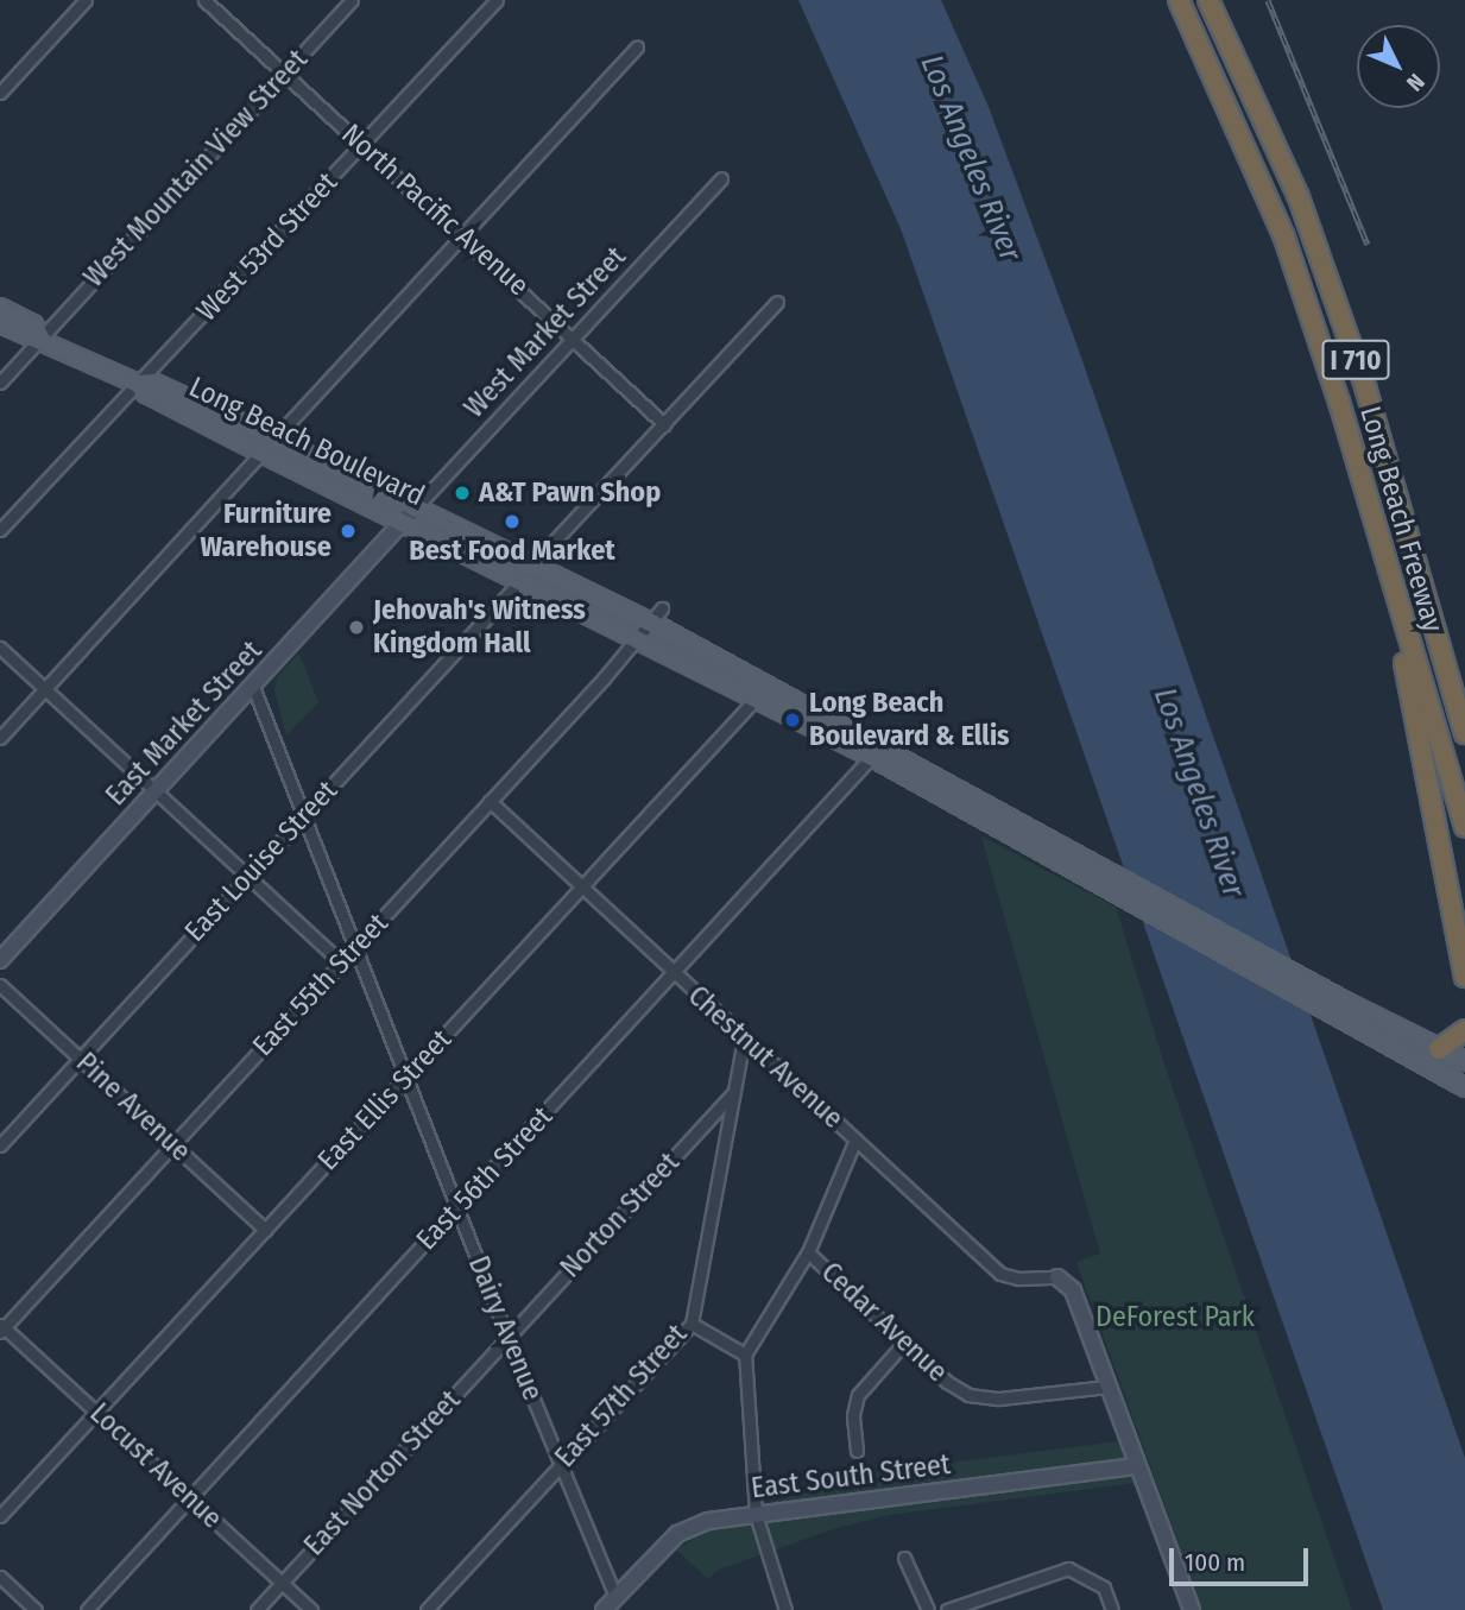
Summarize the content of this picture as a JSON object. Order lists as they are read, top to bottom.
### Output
{
  "streets": {
    "highway": ["I 710", "Long Beach Freeway"],
    "main road": ["Long Beach Boulevard"],
    "street": [
      "West Mountain View Street",
      "North Pacific Avenue",
      "West 53rd Street",
      "West Market Street",
      "East Market Street",
      "East Louise Street",
      "East 55th Street",
      "Chestnut Avenue",
      "East Ellis Street",
      "Pine Avenue",
      "East 56th Street",
      "Norton Street",
      "Cedar Avenue",
      "Dairy Avenue",
      "East 57th Street",
      "Locust Avenue",
      "East Norton Street",
      "East South Street"
    ]
  },
  "crossings": [
    ["West Mountain View Street", "North Pacific Avenue"],
    ["West Mountain View Street", "Long Beach Boulevard"],
    ["North Pacific Avenue", "West 53rd Street"],
    ["North Pacific Avenue", "West Market Street"],
    ["North Pacific Avenue", "East Louise Street"],
    ["West 53rd Street", "Long Beach Boulevard"],
    ["West Market Street", "Long Beach Boulevard"],
    ["West Market Street", "East Market Street"],
    ["Long Beach Boulevard", "East Market Street"],
    ["Long Beach Boulevard", "East Louise Street"],
    ["Long Beach Boulevard", "East 55th Street"],
    ["Long Beach Boulevard", "East Ellis Street"],
    ["Long Beach Boulevard", "East 56th Street"],
    ["East Market Street", "Dairy Avenue"],
    ["East Louise Street", "Pine Avenue"],
    ["East Louise Street", "Dairy Avenue"],
    ["East 55th Street", "Chestnut Avenue"],
    ["East 55th Street", "Pine Avenue"],
    ["East 55th Street", "Dairy Avenue"],
    ["East 55th Street", "Locust Avenue"],
    ["Chestnut Avenue", "East Ellis Street"],
    ["Chestnut Avenue", "East 56th Street"],
    ["Chestnut Avenue", "East 57th Street"],
    ["East Ellis Street", "Pine Avenue"],
    ["East Ellis Street", "Dairy Avenue"],
    ["East Ellis Street", "Locust Avenue"],
    ["East 56th Street", "Dairy Avenue"],
    ["East 56th Street", "Locust Avenue"],
    ["Norton Street", "Dairy Avenue"],
    ["Norton Street", "East 57th Street"],
    ["Norton Street", "East Norton Street"],
    ["Dairy Avenue", "East 57th Street"],
    ["Dairy Avenue", "East Norton Street"],
    ["Dairy Avenue", "East South Street"],
    ["Locust Avenue", "East Norton Street"]
  ],
  "water": ["Los Angeles River"],
  "parks": ["DeForest Park"],
  "places": [
    "A&T Pawn Shop",
    "Best Food Market",
    "Furniture Warehouse",
    "Jehovah's Witness Kingdom Hall",
    "Long Beach Boulevard & Ellis"
  ],
  "scale_bar": "100 m",
  "north": "bottom right"
}
